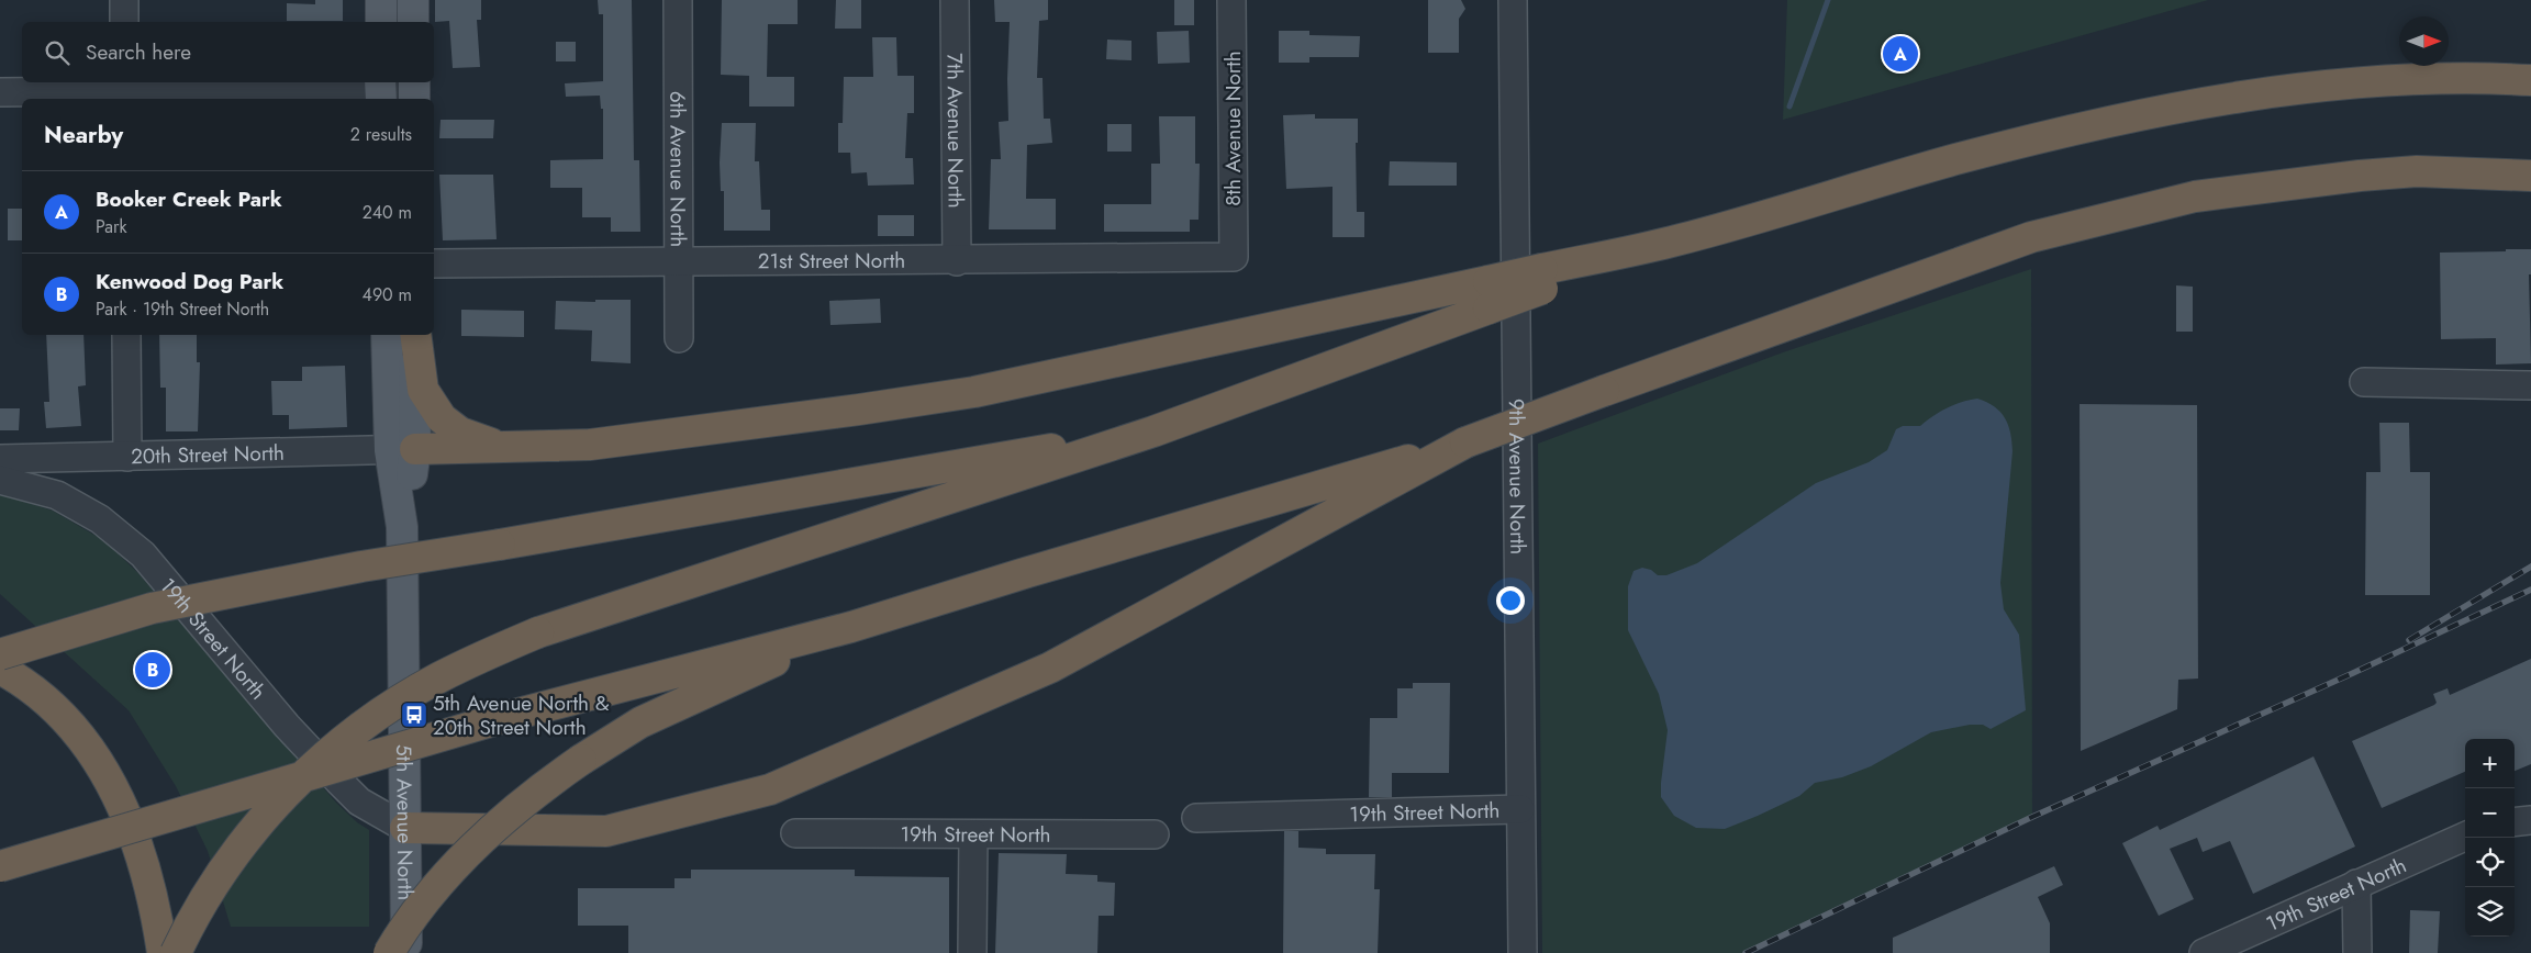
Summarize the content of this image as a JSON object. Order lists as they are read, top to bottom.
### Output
{
  "streets": {
    "main road": ["5th Avenue North"],
    "street": [
      "8th Avenue North",
      "7th Avenue North",
      "6th Avenue North",
      "21st Street North",
      "20th Street North",
      "9th Avenue North",
      "19th Street North"
    ]
  },
  "crossings": [
    ["8th Avenue North", "21st Street North"],
    ["7th Avenue North", "21st Street North"],
    ["6th Avenue North", "21st Street North"],
    ["20th Street North", "5th Avenue North"],
    ["9th Avenue North", "19th Street North"],
    ["19th Street North", "5th Avenue North"]
  ],
  "places": {
    "bus stop": ["5th Avenue North & 20th Street North"]
  },
  "north": "right",
  "page": {
    "search": "Search here",
    "pins": ["A", "B"],
    "heading": ["Nearby", "2 results"],
    "list": [
      {
        "mark": "A",
        "name": "Booker Creek Park",
        "note": "Park",
        "value": "240 m"
      },
      {
        "mark": "B",
        "name": "Kenwood Dog Park",
        "note": "Park · 19th Street North",
        "value": "490 m"
      }
    ],
    "map_buttons": ["+", "−"]
  }
}
